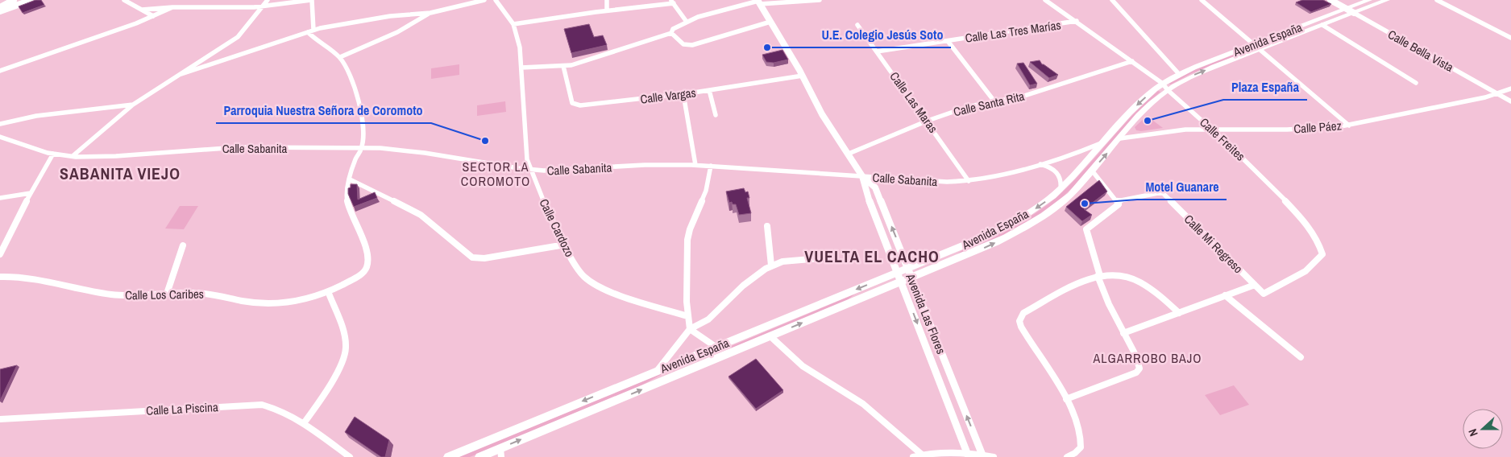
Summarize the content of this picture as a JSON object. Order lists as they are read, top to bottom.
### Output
{
  "streets": {
    "main road": ["Avenida España"],
    "street": [
      "Calle Las Tres Marías",
      "Calle Bella Vista",
      "Calle Vargas",
      "Calle Las Maras",
      "Calle Santa Rita",
      "Calle Páez",
      "Calle Freites",
      "Calle Sabanita",
      "Calle Cardozo",
      "Calle Mi Regreso",
      "Calle Los Caribes",
      "Avenida Las Flores",
      "Calle La Piscina"
    ]
  },
  "crossings": [
    ["Calle Las Tres Marías", "Calle Las Maras"],
    ["Calle Las Tres Marías", "Calle Freites"],
    ["Avenida España", "Calle Bella Vista"],
    ["Avenida España", "Calle Páez"],
    ["Avenida España", "Calle Freites"],
    ["Avenida España", "Calle Sabanita"],
    ["Avenida España", "Avenida Las Flores"],
    ["Calle Bella Vista", "Calle Páez"],
    ["Calle Vargas", "Avenida Las Flores"],
    ["Calle Las Maras", "Calle Santa Rita"],
    ["Calle Las Maras", "Calle Sabanita"],
    ["Calle Santa Rita", "Calle Freites"],
    ["Calle Santa Rita", "Avenida Las Flores"],
    ["Calle Páez", "Calle Freites"],
    ["Calle Freites", "Calle Mi Regreso"],
    ["Calle Sabanita", "Calle Cardozo"],
    ["Calle Sabanita", "Calle Los Caribes"],
    ["Calle Sabanita", "Avenida Las Flores"]
  ],
  "districts": [
    "SECTOR LA COROMOTO",
    "SABANITA VIEJO",
    "VUELTA EL CACHO",
    "ALGARROBO BAJO"
  ],
  "places": [
    "U.E. Colegio Jesús Soto",
    "Plaza España",
    "Parroquia Nuestra Señora de Coromoto",
    "Motel Guanare"
  ],
  "north": "left"
}
